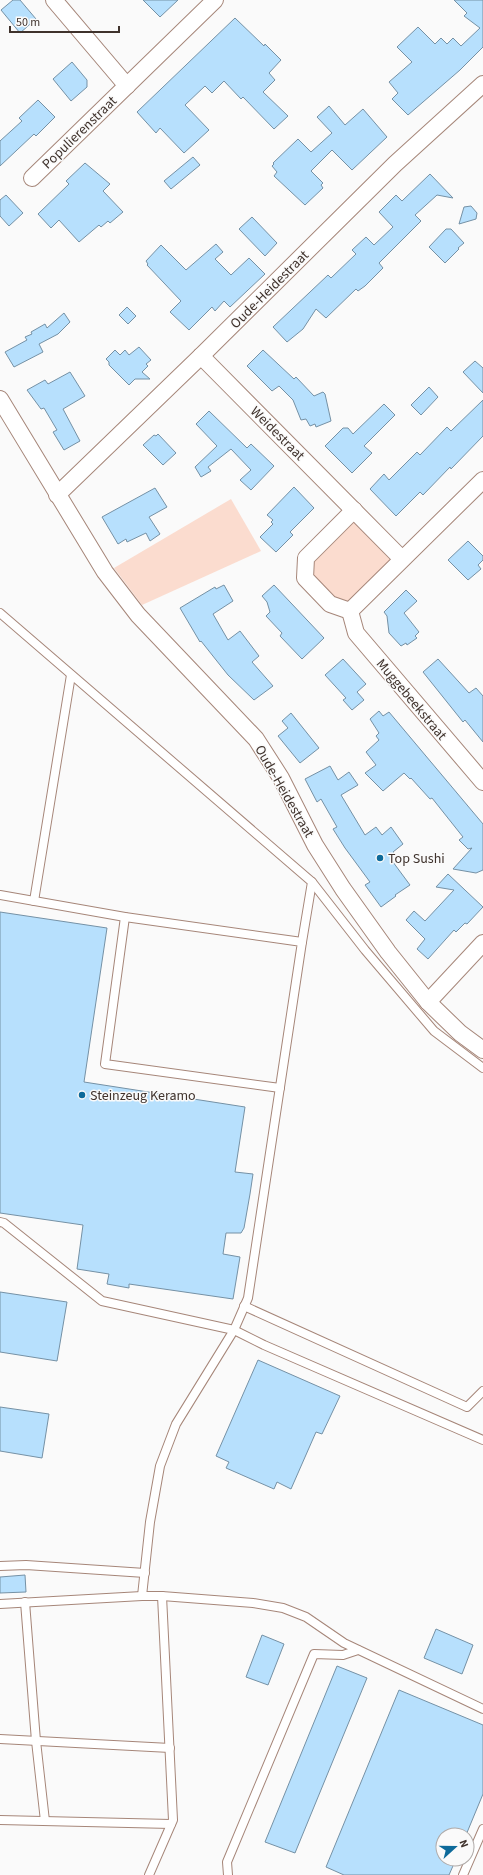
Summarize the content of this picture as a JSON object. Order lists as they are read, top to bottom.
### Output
{
  "streets": {
    "street": [
      "Populierenstraat",
      "Oude-Heidestraat",
      "Weidestraat",
      "Muggebeekstraat"
    ]
  },
  "crossings": [
    ["Oude-Heidestraat", "Weidestraat"]
  ],
  "places": ["Top Sushi", "Steinzeug Keramo"],
  "scale_bar": "50 m",
  "north": "right"
}
